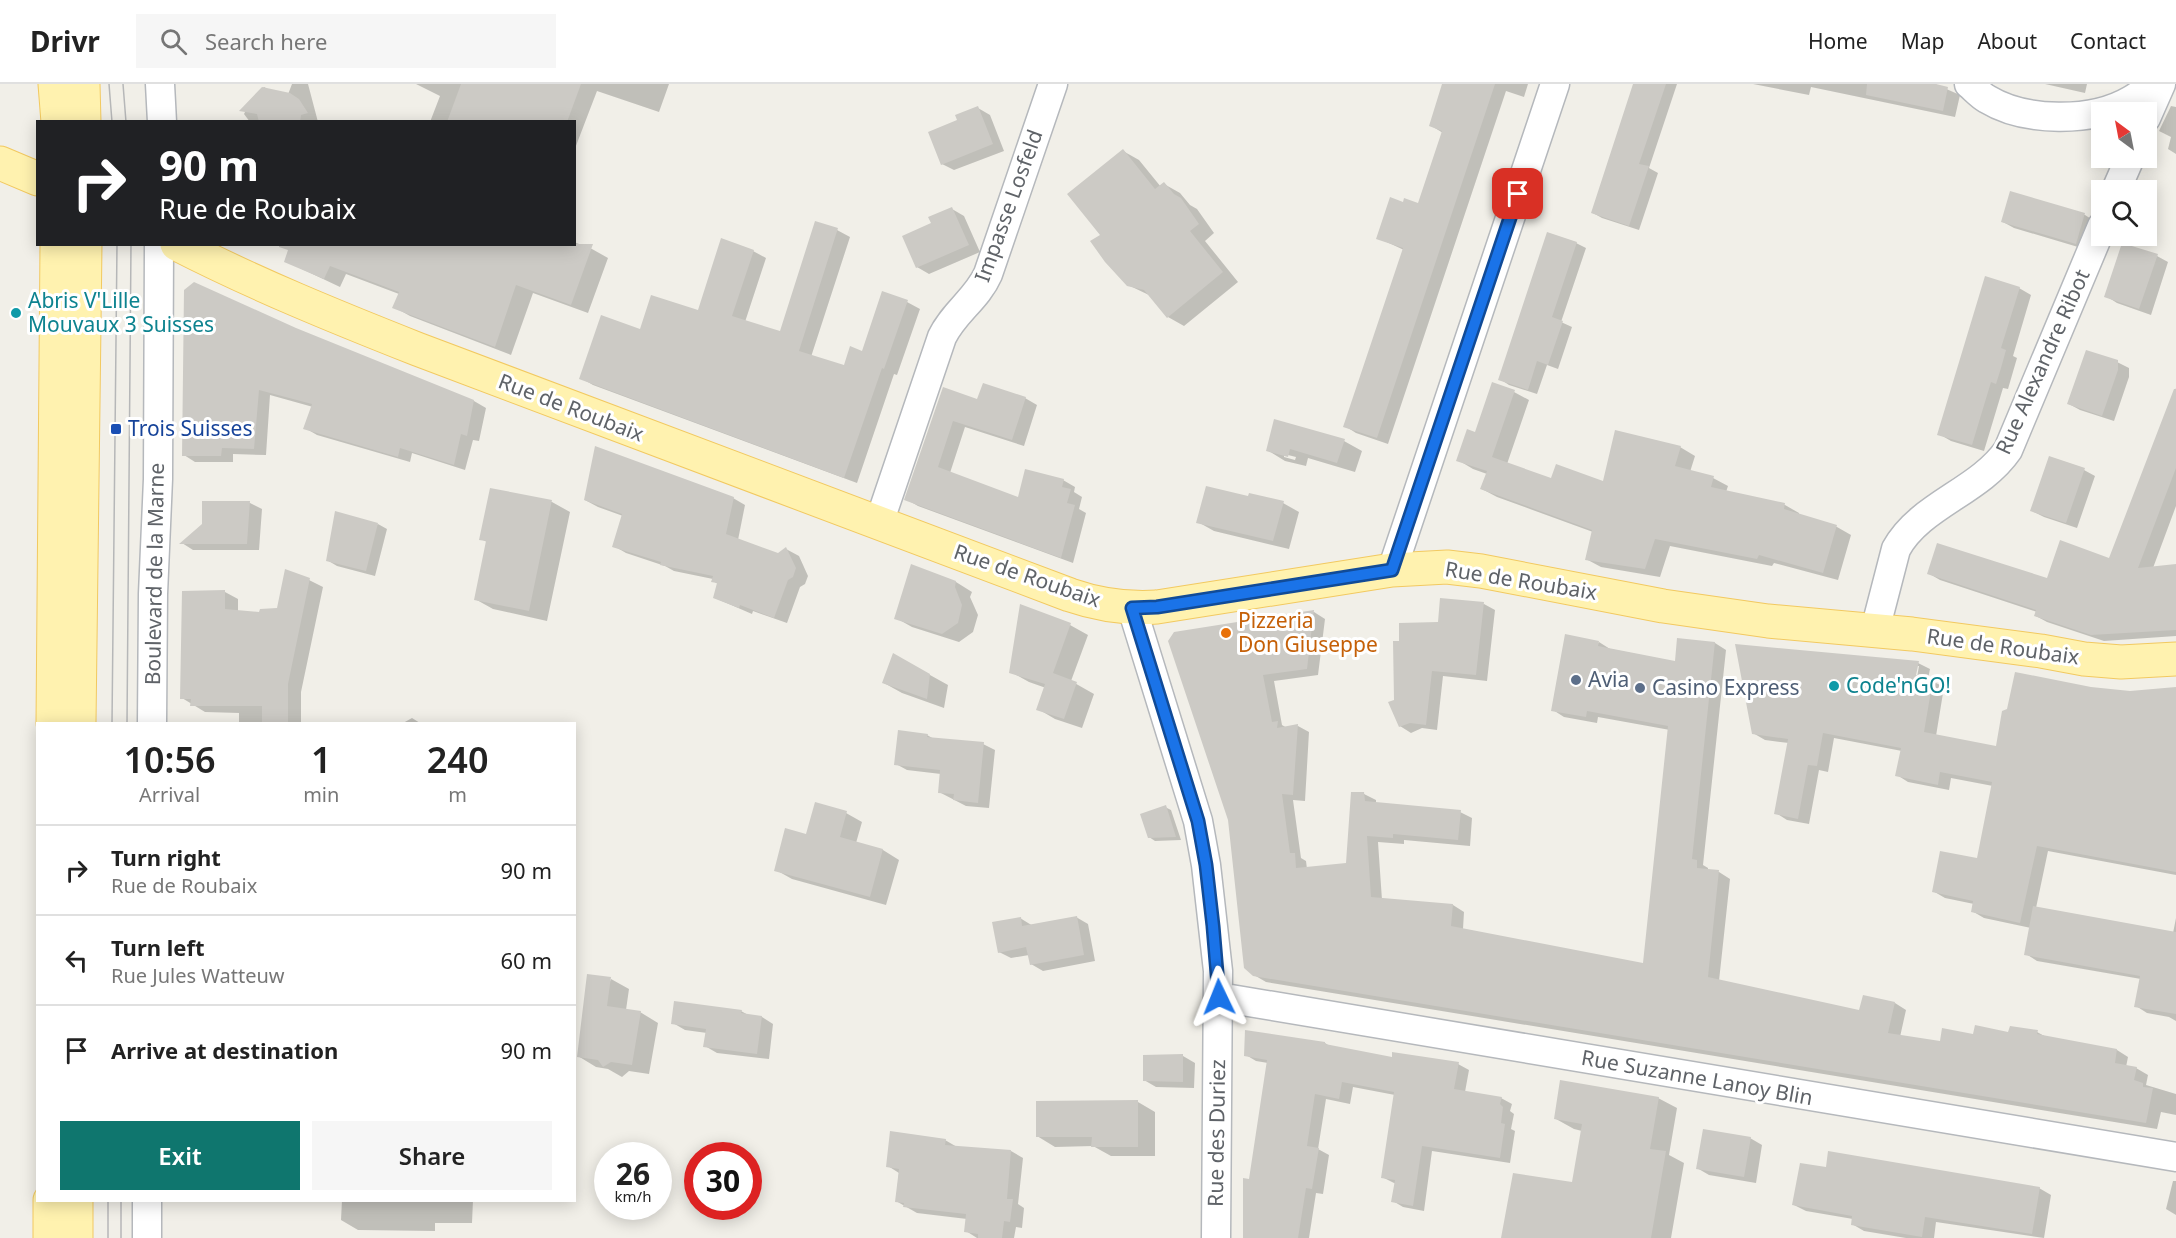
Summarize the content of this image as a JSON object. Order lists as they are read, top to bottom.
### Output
{
  "streets": {
    "main road": ["Rue de Roubaix"],
    "street": [
      "Impasse Losfeld",
      "Rue Alexandre Ribot",
      "Boulevard de la Marne",
      "Rue Suzanne Lanoy Blin",
      "Rue des Duriez"
    ]
  },
  "crossings": [
    ["Impasse Losfeld", "Rue de Roubaix"],
    ["Rue Alexandre Ribot", "Rue de Roubaix"],
    ["Rue de Roubaix", "Rue des Duriez"],
    ["Rue Suzanne Lanoy Blin", "Rue des Duriez"]
  ],
  "places": {
    "other": [
      "Abris V'Lille Mouvaux 3 Suisses",
      "Pizzeria Don Giuseppe",
      "Avia",
      "Code'nGO!",
      "Casino Express"
    ],
    "transit": ["Trois Suisses"]
  },
  "north": "top left",
  "page": {
    "header": "Drivr",
    "search": "Search here",
    "nav": [
      "Home",
      "Map",
      "About",
      "Contact"
    ],
    "turn": ["90 m", "Rue de Roubaix"],
    "eta": [
      "10:56",
      "Arrival",
      "1",
      "min",
      "240",
      "m"
    ],
    "list": [
      {
        "name": "Turn right",
        "note": "Rue de Roubaix",
        "value": "90 m"
      },
      {
        "name": "Turn left",
        "note": "Rue Jules Watteuw",
        "value": "60 m"
      },
      {
        "name": "Arrive at destination",
        "value": "90 m"
      }
    ],
    "buttons": ["Exit", "Share"],
    "speed": "26 km/h",
    "limit": "30"
  }
}
